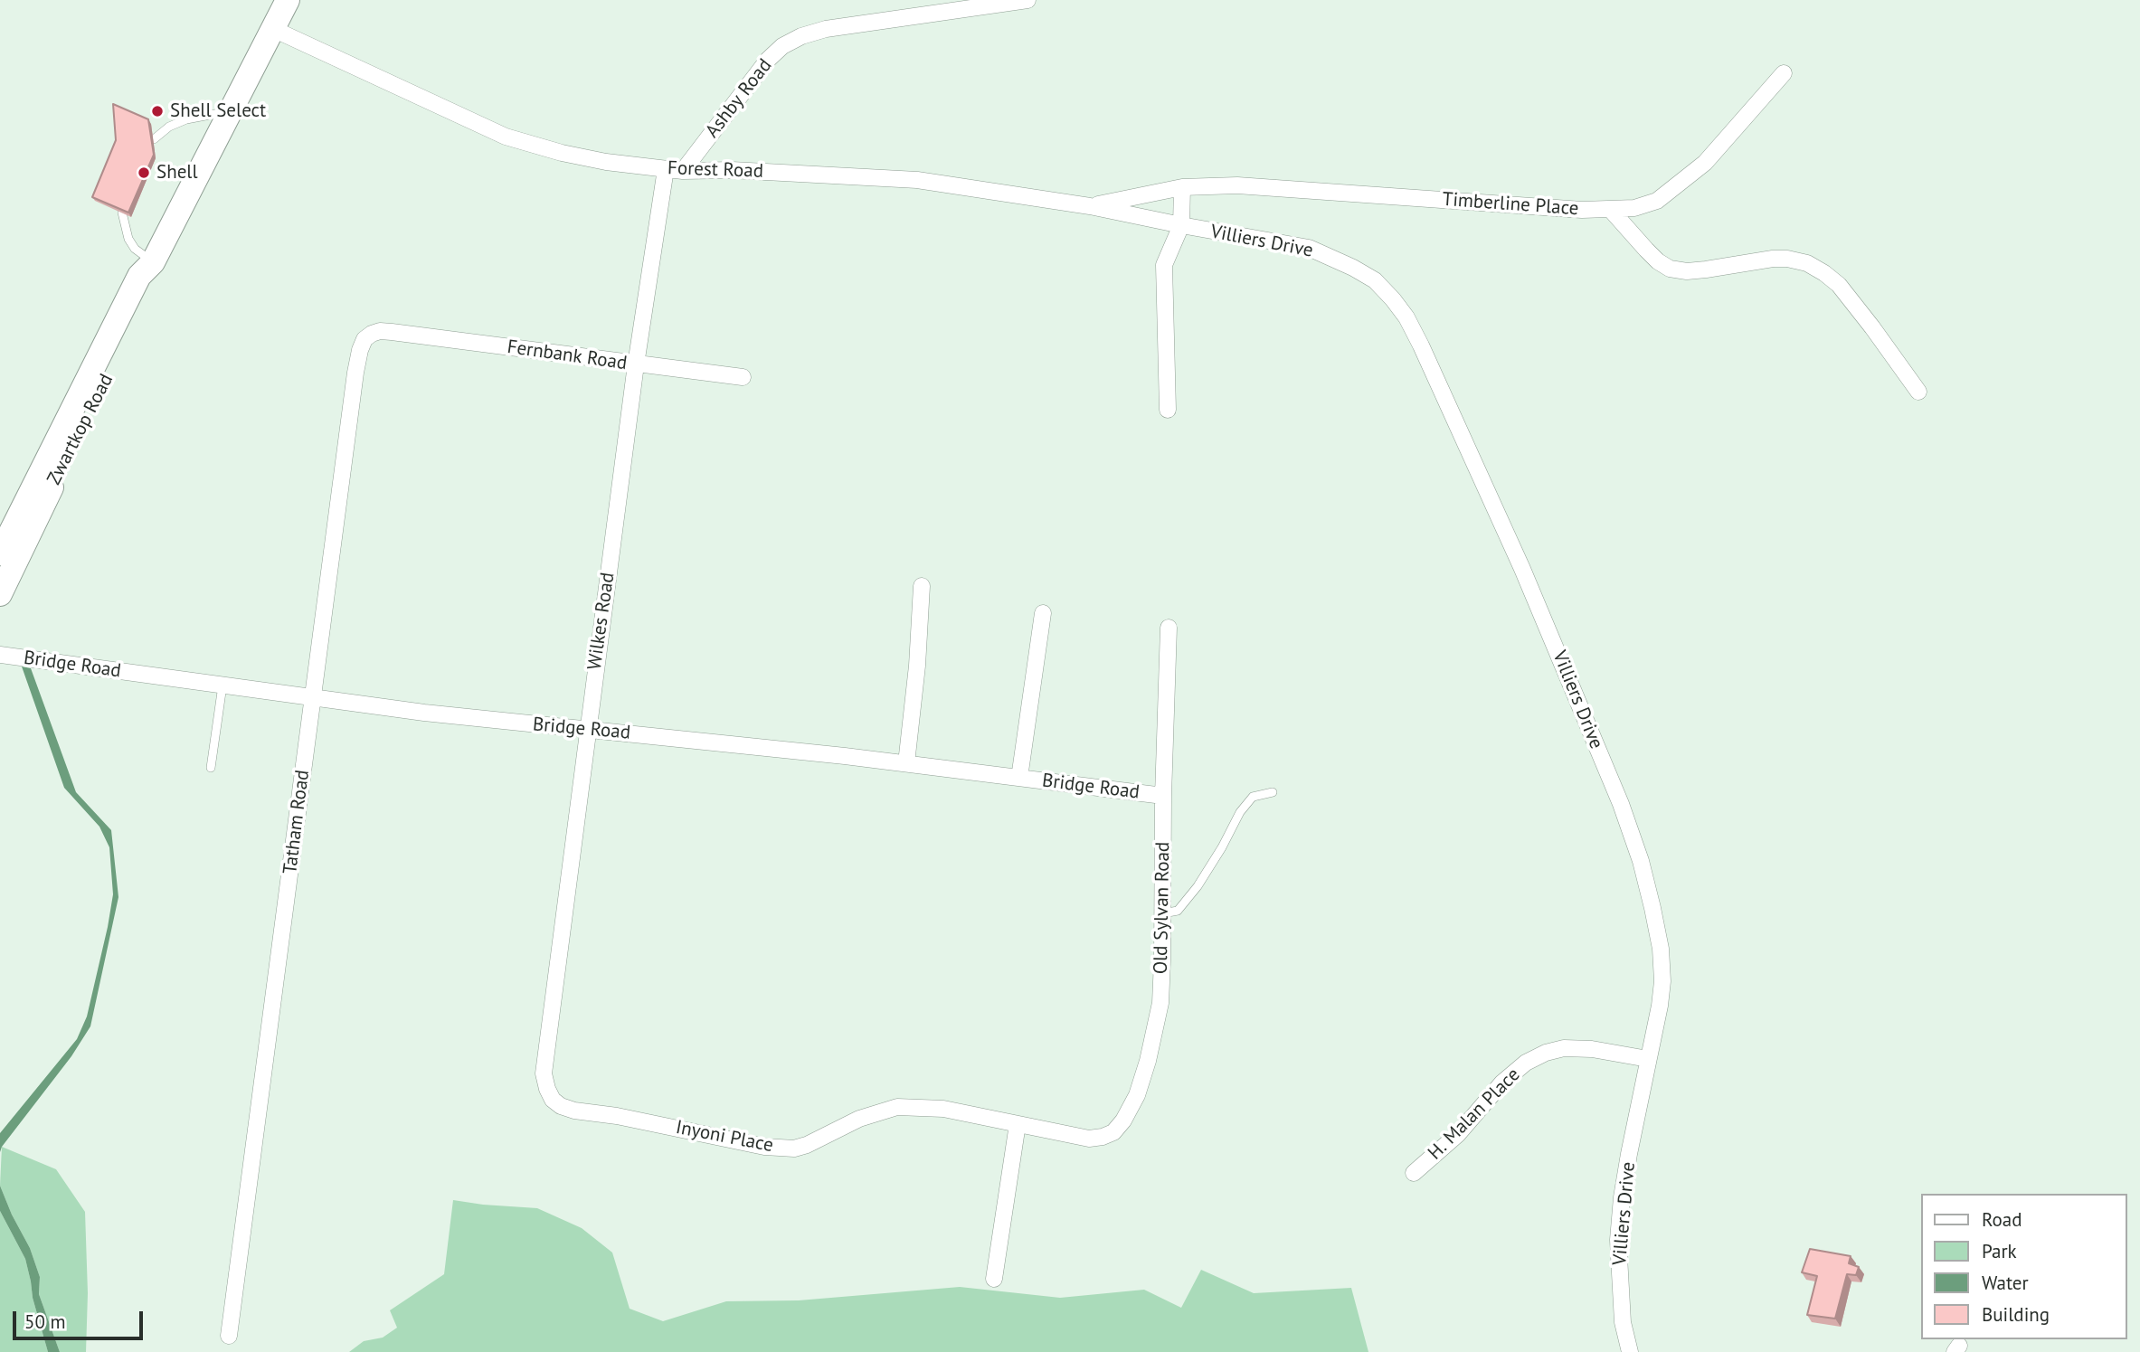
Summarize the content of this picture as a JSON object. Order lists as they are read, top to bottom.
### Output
{
  "streets": {
    "street": [
      "Ashby Road",
      "Forest Road",
      "Timberline Place",
      "Villiers Drive",
      "Fernbank Road",
      "Zwartkop Road",
      "Wilkes Road",
      "Bridge Road",
      "Tatham Road",
      "Old Sylvan Road",
      "H. Malan Place",
      "Inyoni Place"
    ]
  },
  "crossings": [
    ["Ashby Road", "Forest Road"],
    ["Forest Road", "Timberline Place"],
    ["Forest Road", "Villiers Drive"],
    ["Forest Road", "Zwartkop Road"],
    ["Forest Road", "Wilkes Road"],
    ["Villiers Drive", "H. Malan Place"],
    ["Fernbank Road", "Wilkes Road"],
    ["Fernbank Road", "Tatham Road"],
    ["Wilkes Road", "Bridge Road"],
    ["Wilkes Road", "Inyoni Place"],
    ["Bridge Road", "Tatham Road"],
    ["Bridge Road", "Old Sylvan Road"],
    ["Old Sylvan Road", "Inyoni Place"]
  ],
  "places": ["Shell Select", "Shell"],
  "legend": [
    "Road",
    "Park",
    "Water",
    "Building"
  ],
  "scale_bar": "50 m"
}
